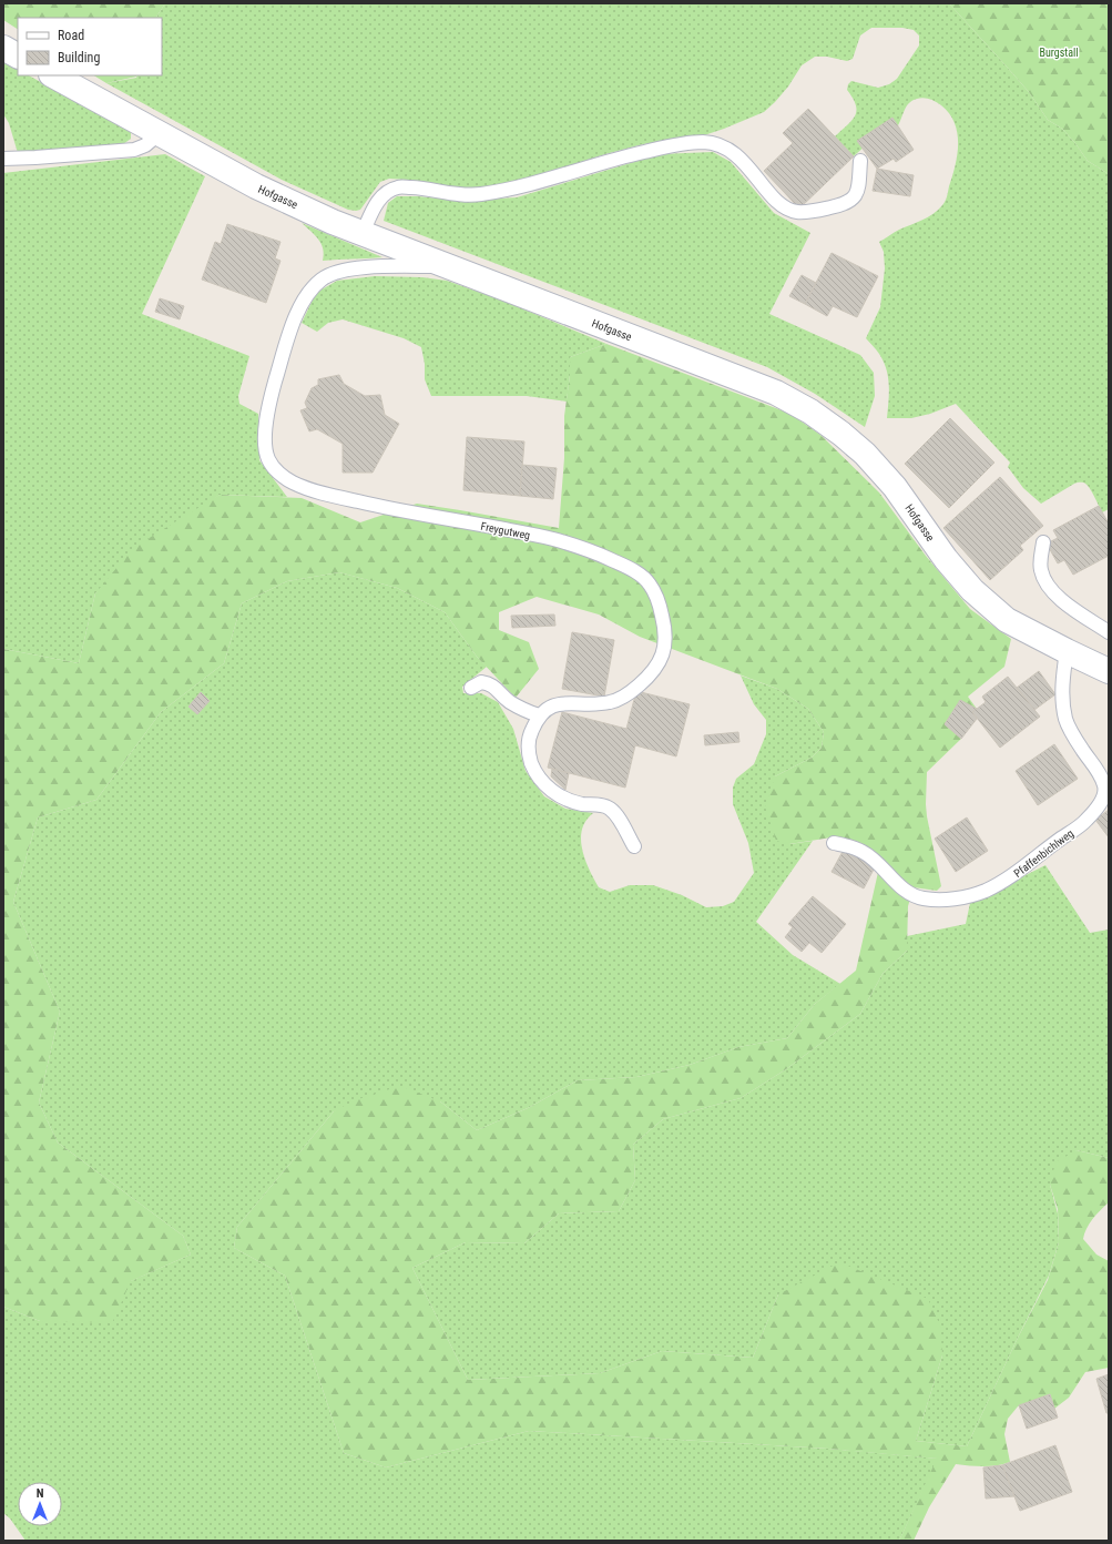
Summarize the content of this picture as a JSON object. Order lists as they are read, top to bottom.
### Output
{
  "streets": {
    "main road": ["Hofgasse"],
    "lane": ["Freygutweg", "Pfaffenbichlweg"]
  },
  "crossings": [
    ["Hofgasse", "Freygutweg"],
    ["Hofgasse", "Pfaffenbichlweg"]
  ],
  "parks": ["Burgstall"],
  "legend": ["Road", "Building"],
  "north": "top"
}
